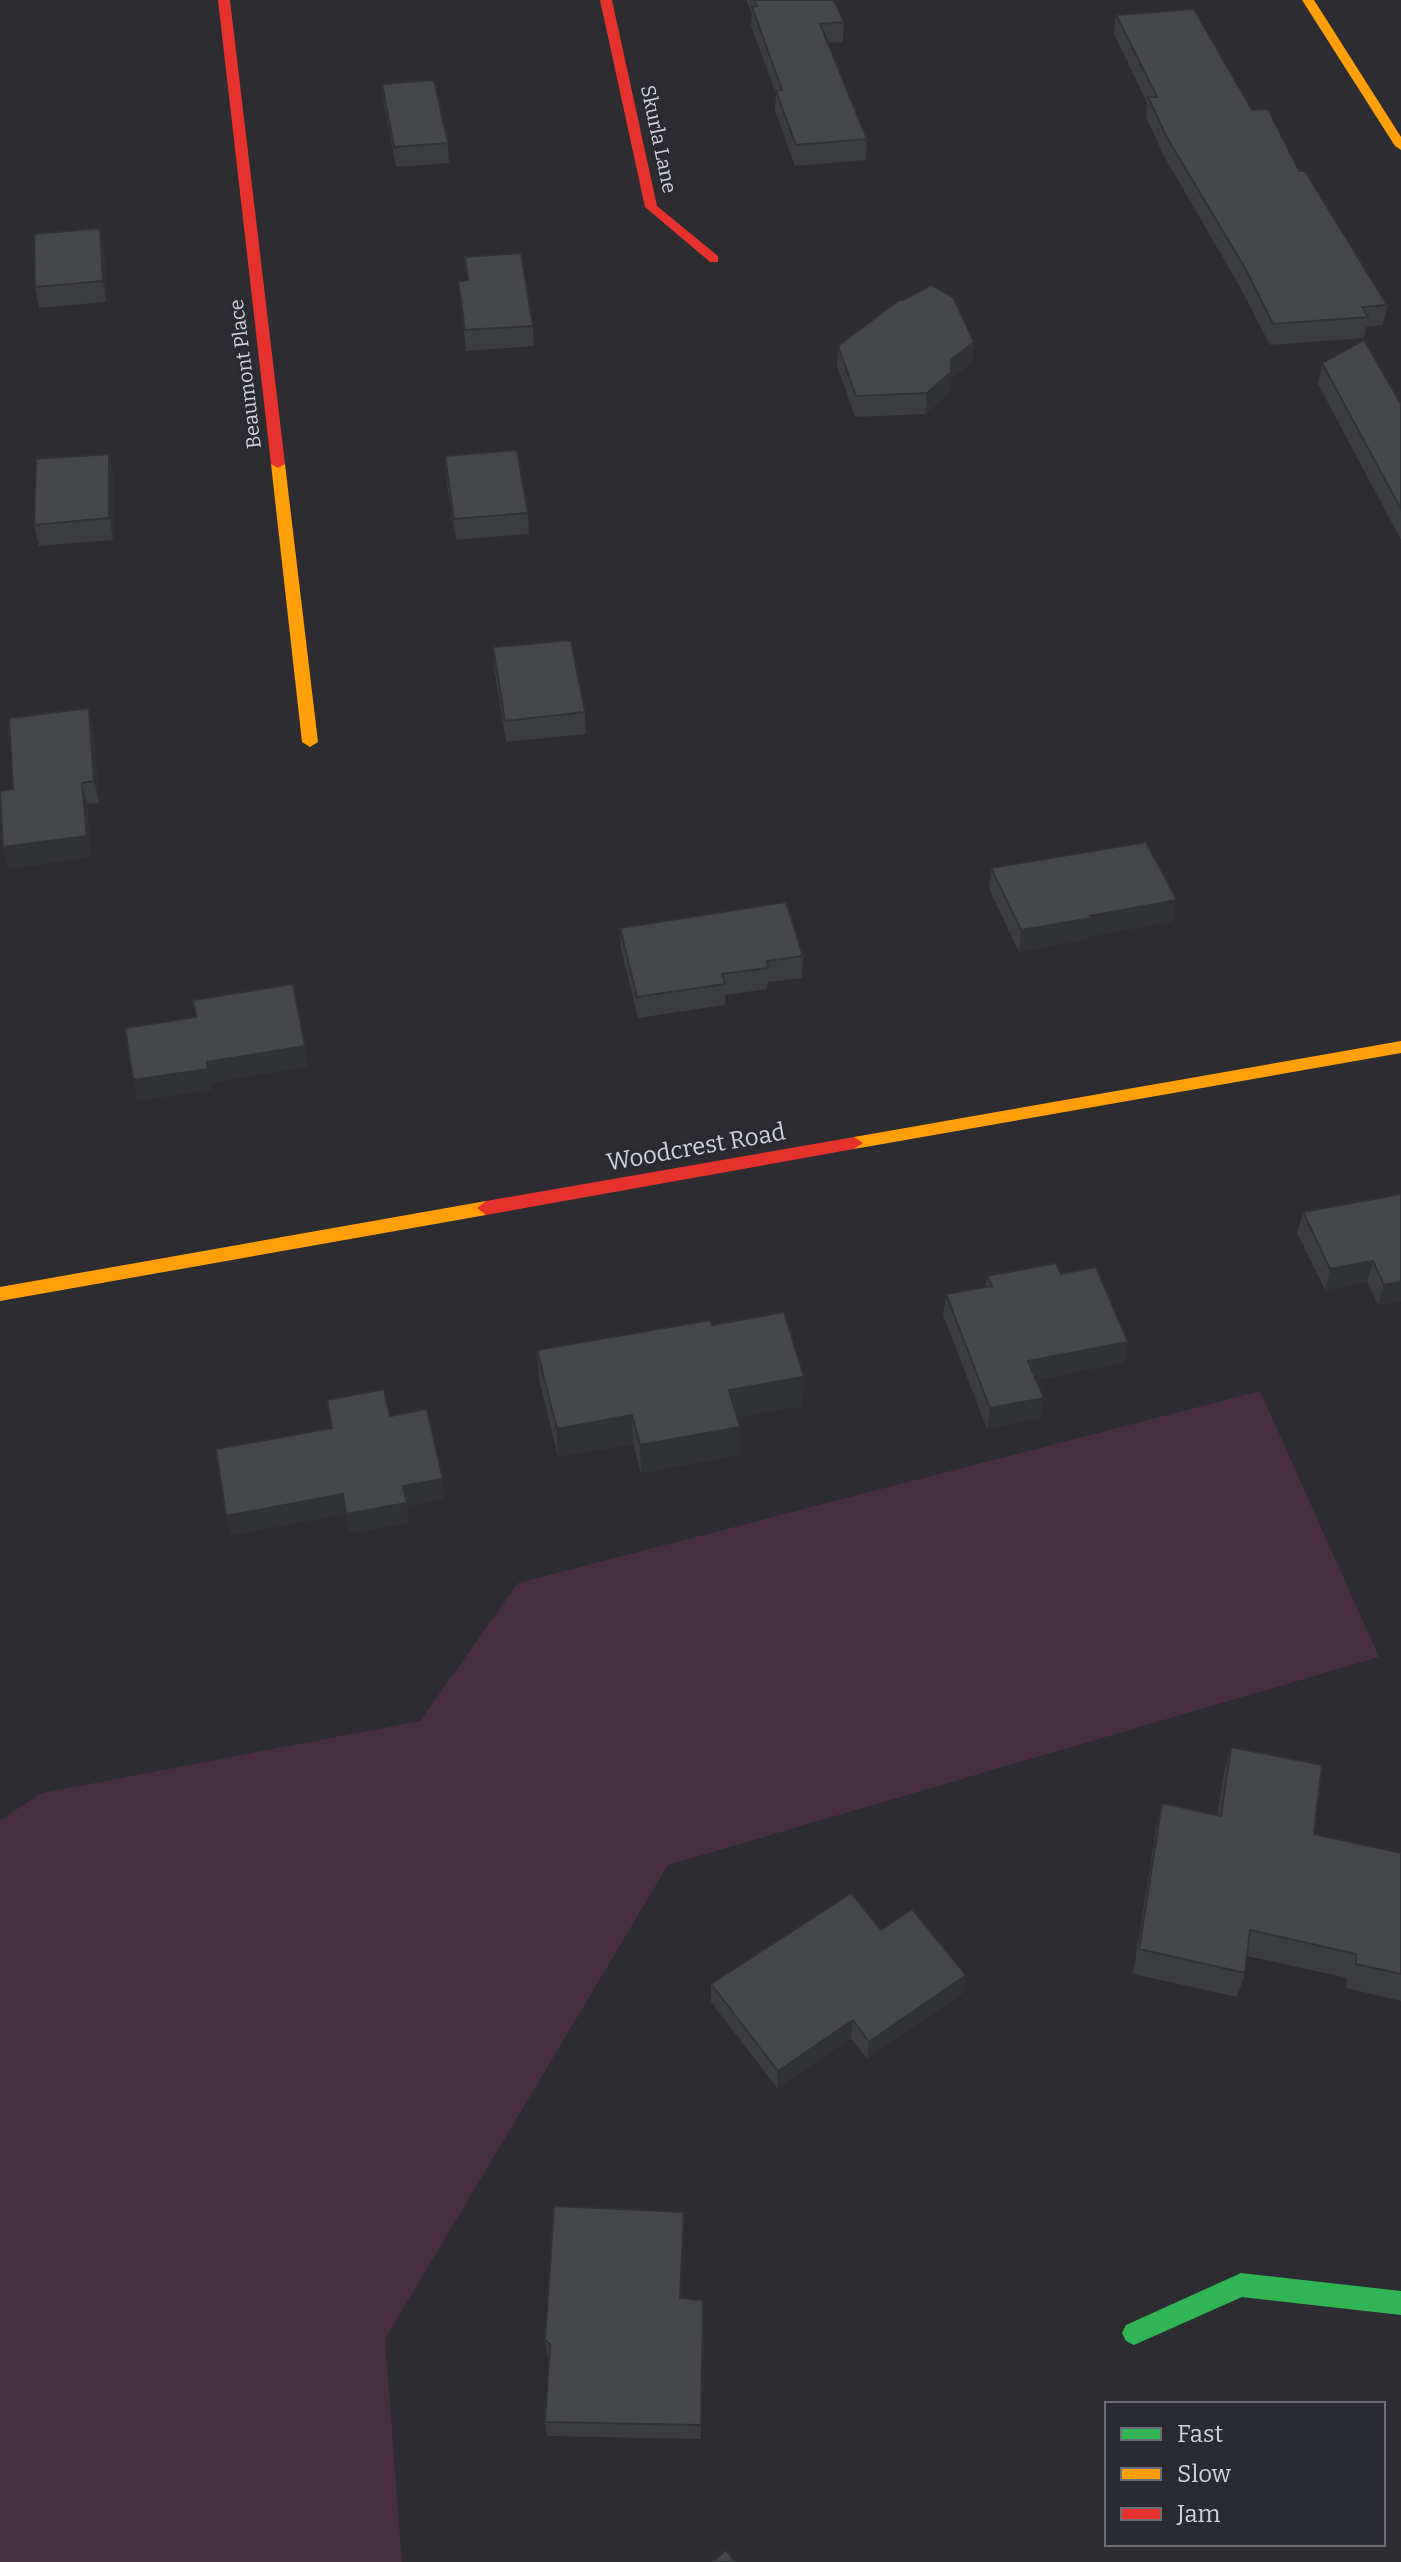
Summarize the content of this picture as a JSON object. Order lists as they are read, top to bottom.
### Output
{
  "streets": {
    "street": ["Skurla Lane", "Beaumont Place", "Woodcrest Road"]
  },
  "legend": ["Fast", "Slow", "Jam"]
}
